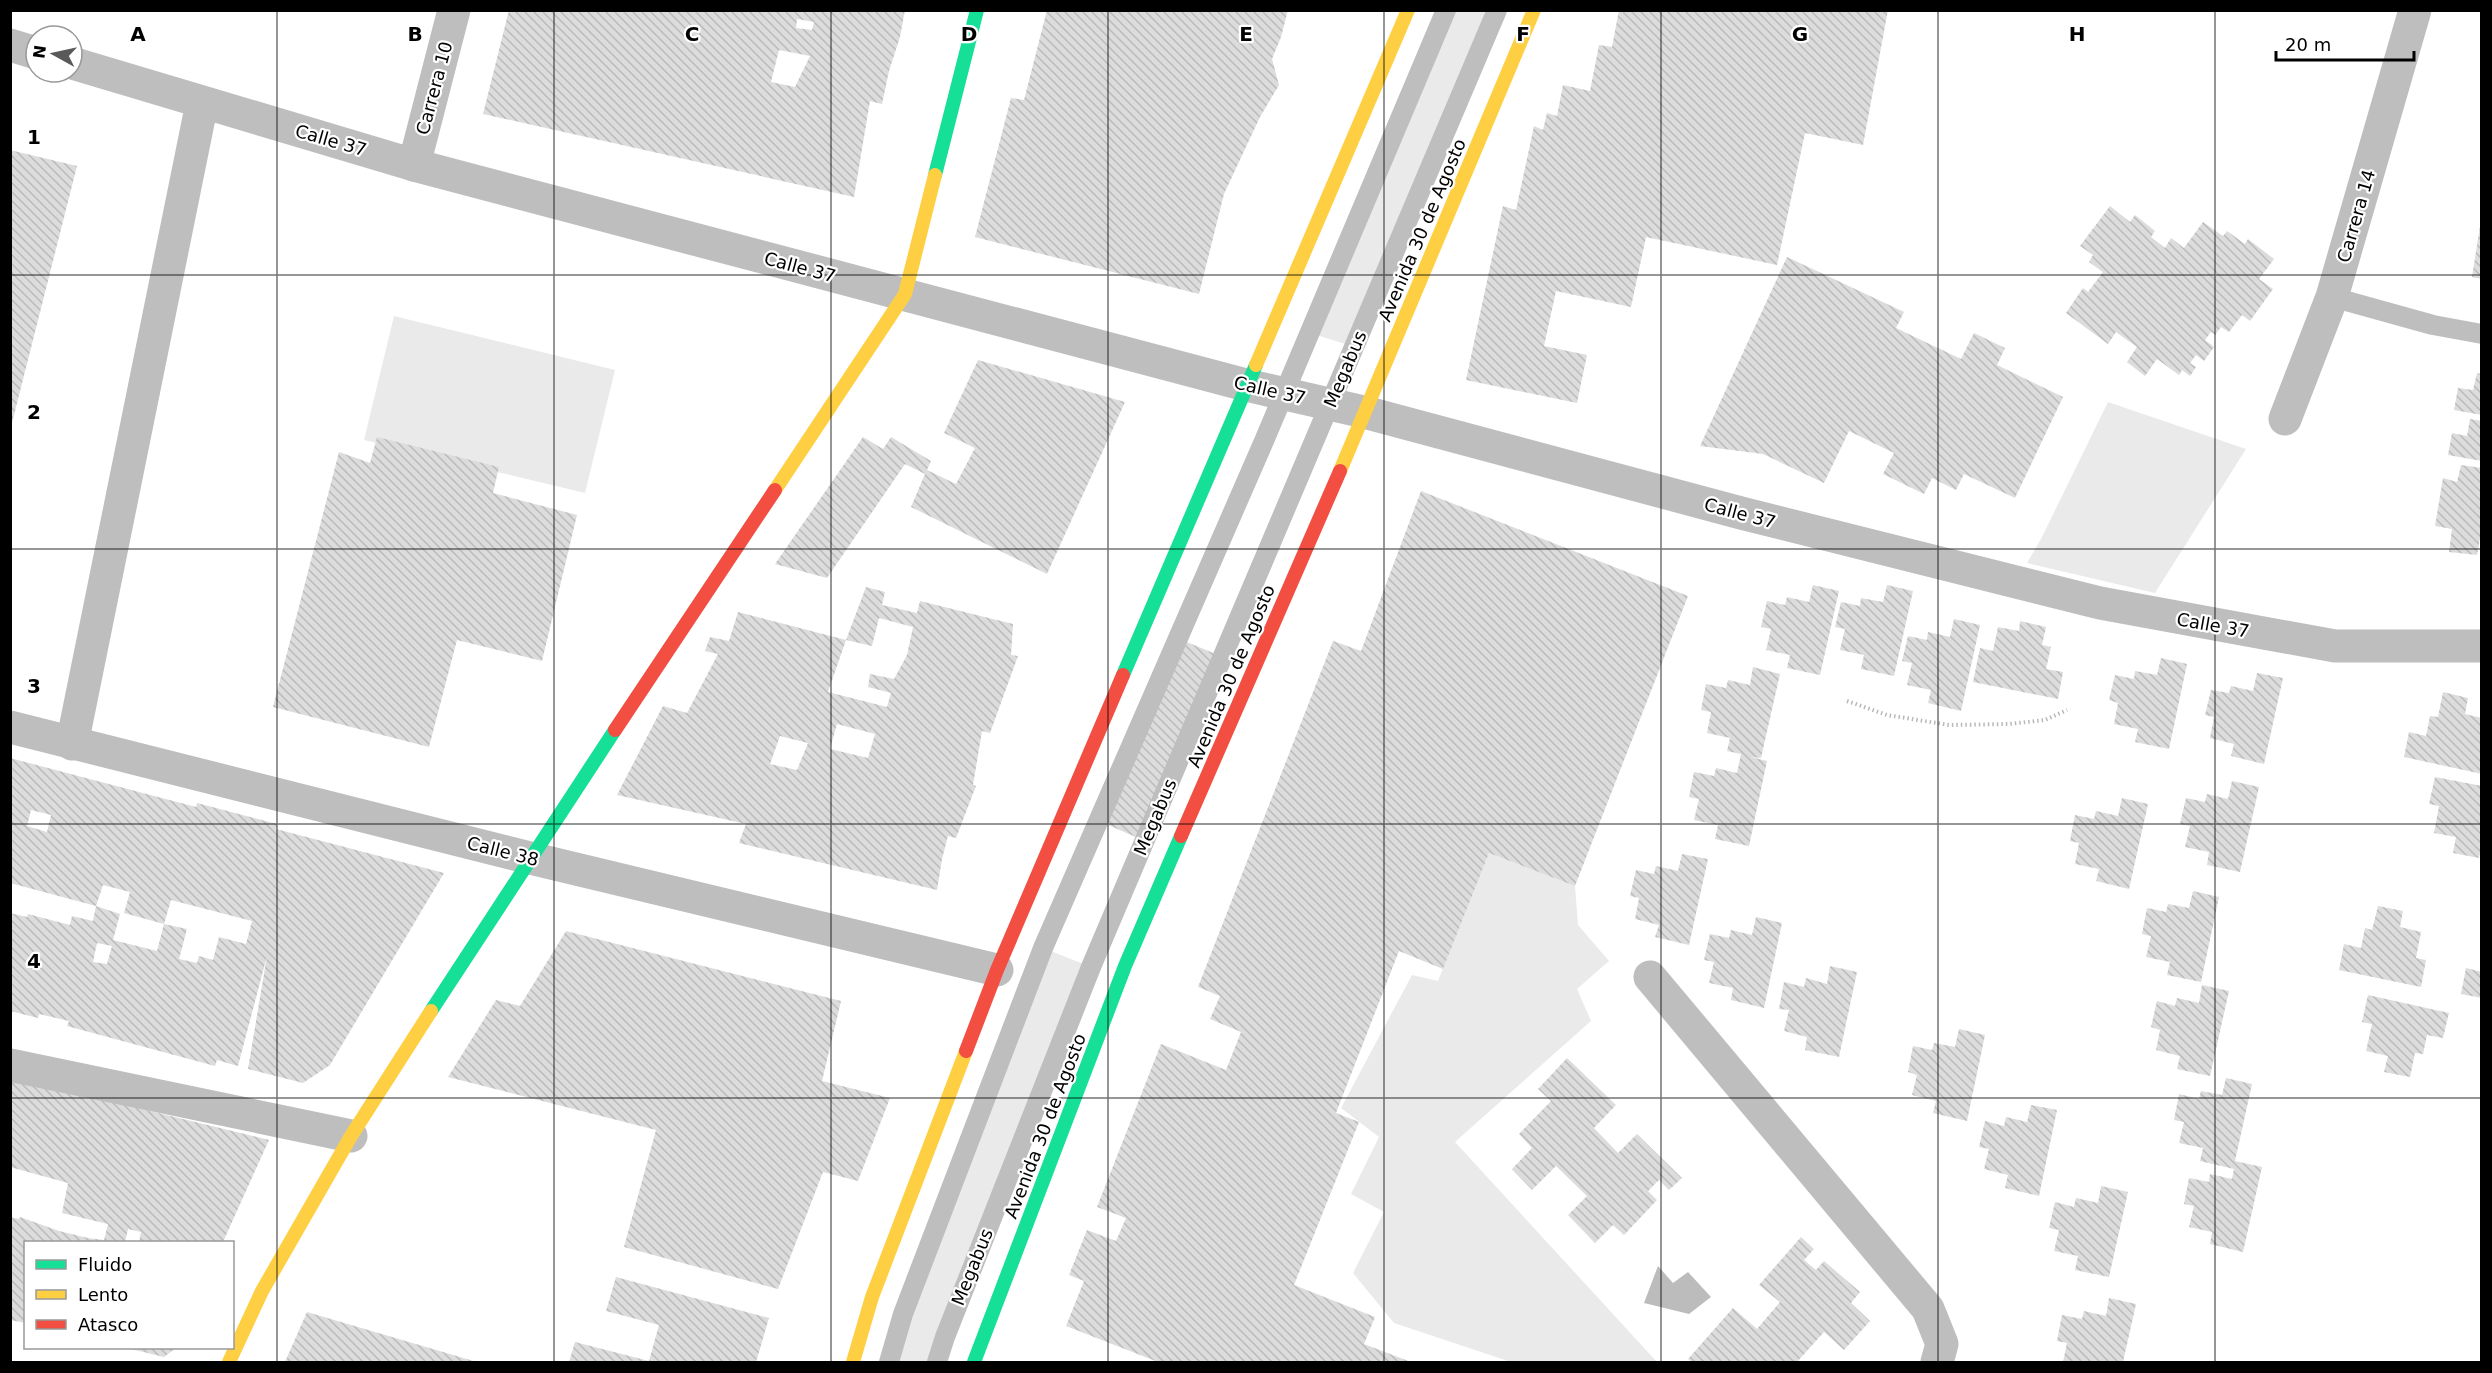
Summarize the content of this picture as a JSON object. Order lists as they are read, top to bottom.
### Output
{
  "streets": {
    "main road": ["Avenida 30 de Agosto"],
    "street": [
      "Carrera 10",
      "Calle 37",
      "Carrera 14",
      "Calle 38"
    ],
    "lane": ["Megabus"]
  },
  "crossings": [
    ["Carrera 10", "Calle 37"],
    ["Calle 37", "Avenida 30 de Agosto"],
    ["Calle 37", "Megabus"]
  ],
  "legend": ["Fluido", "Lento", "Atasco"],
  "scale_bar": "20 m",
  "north": "left",
  "grid": {
    "columns": [
      "A",
      "B",
      "C",
      "D",
      "E",
      "F",
      "G",
      "H"
    ],
    "rows": [
      "1",
      "2",
      "3",
      "4"
    ]
  }
}
